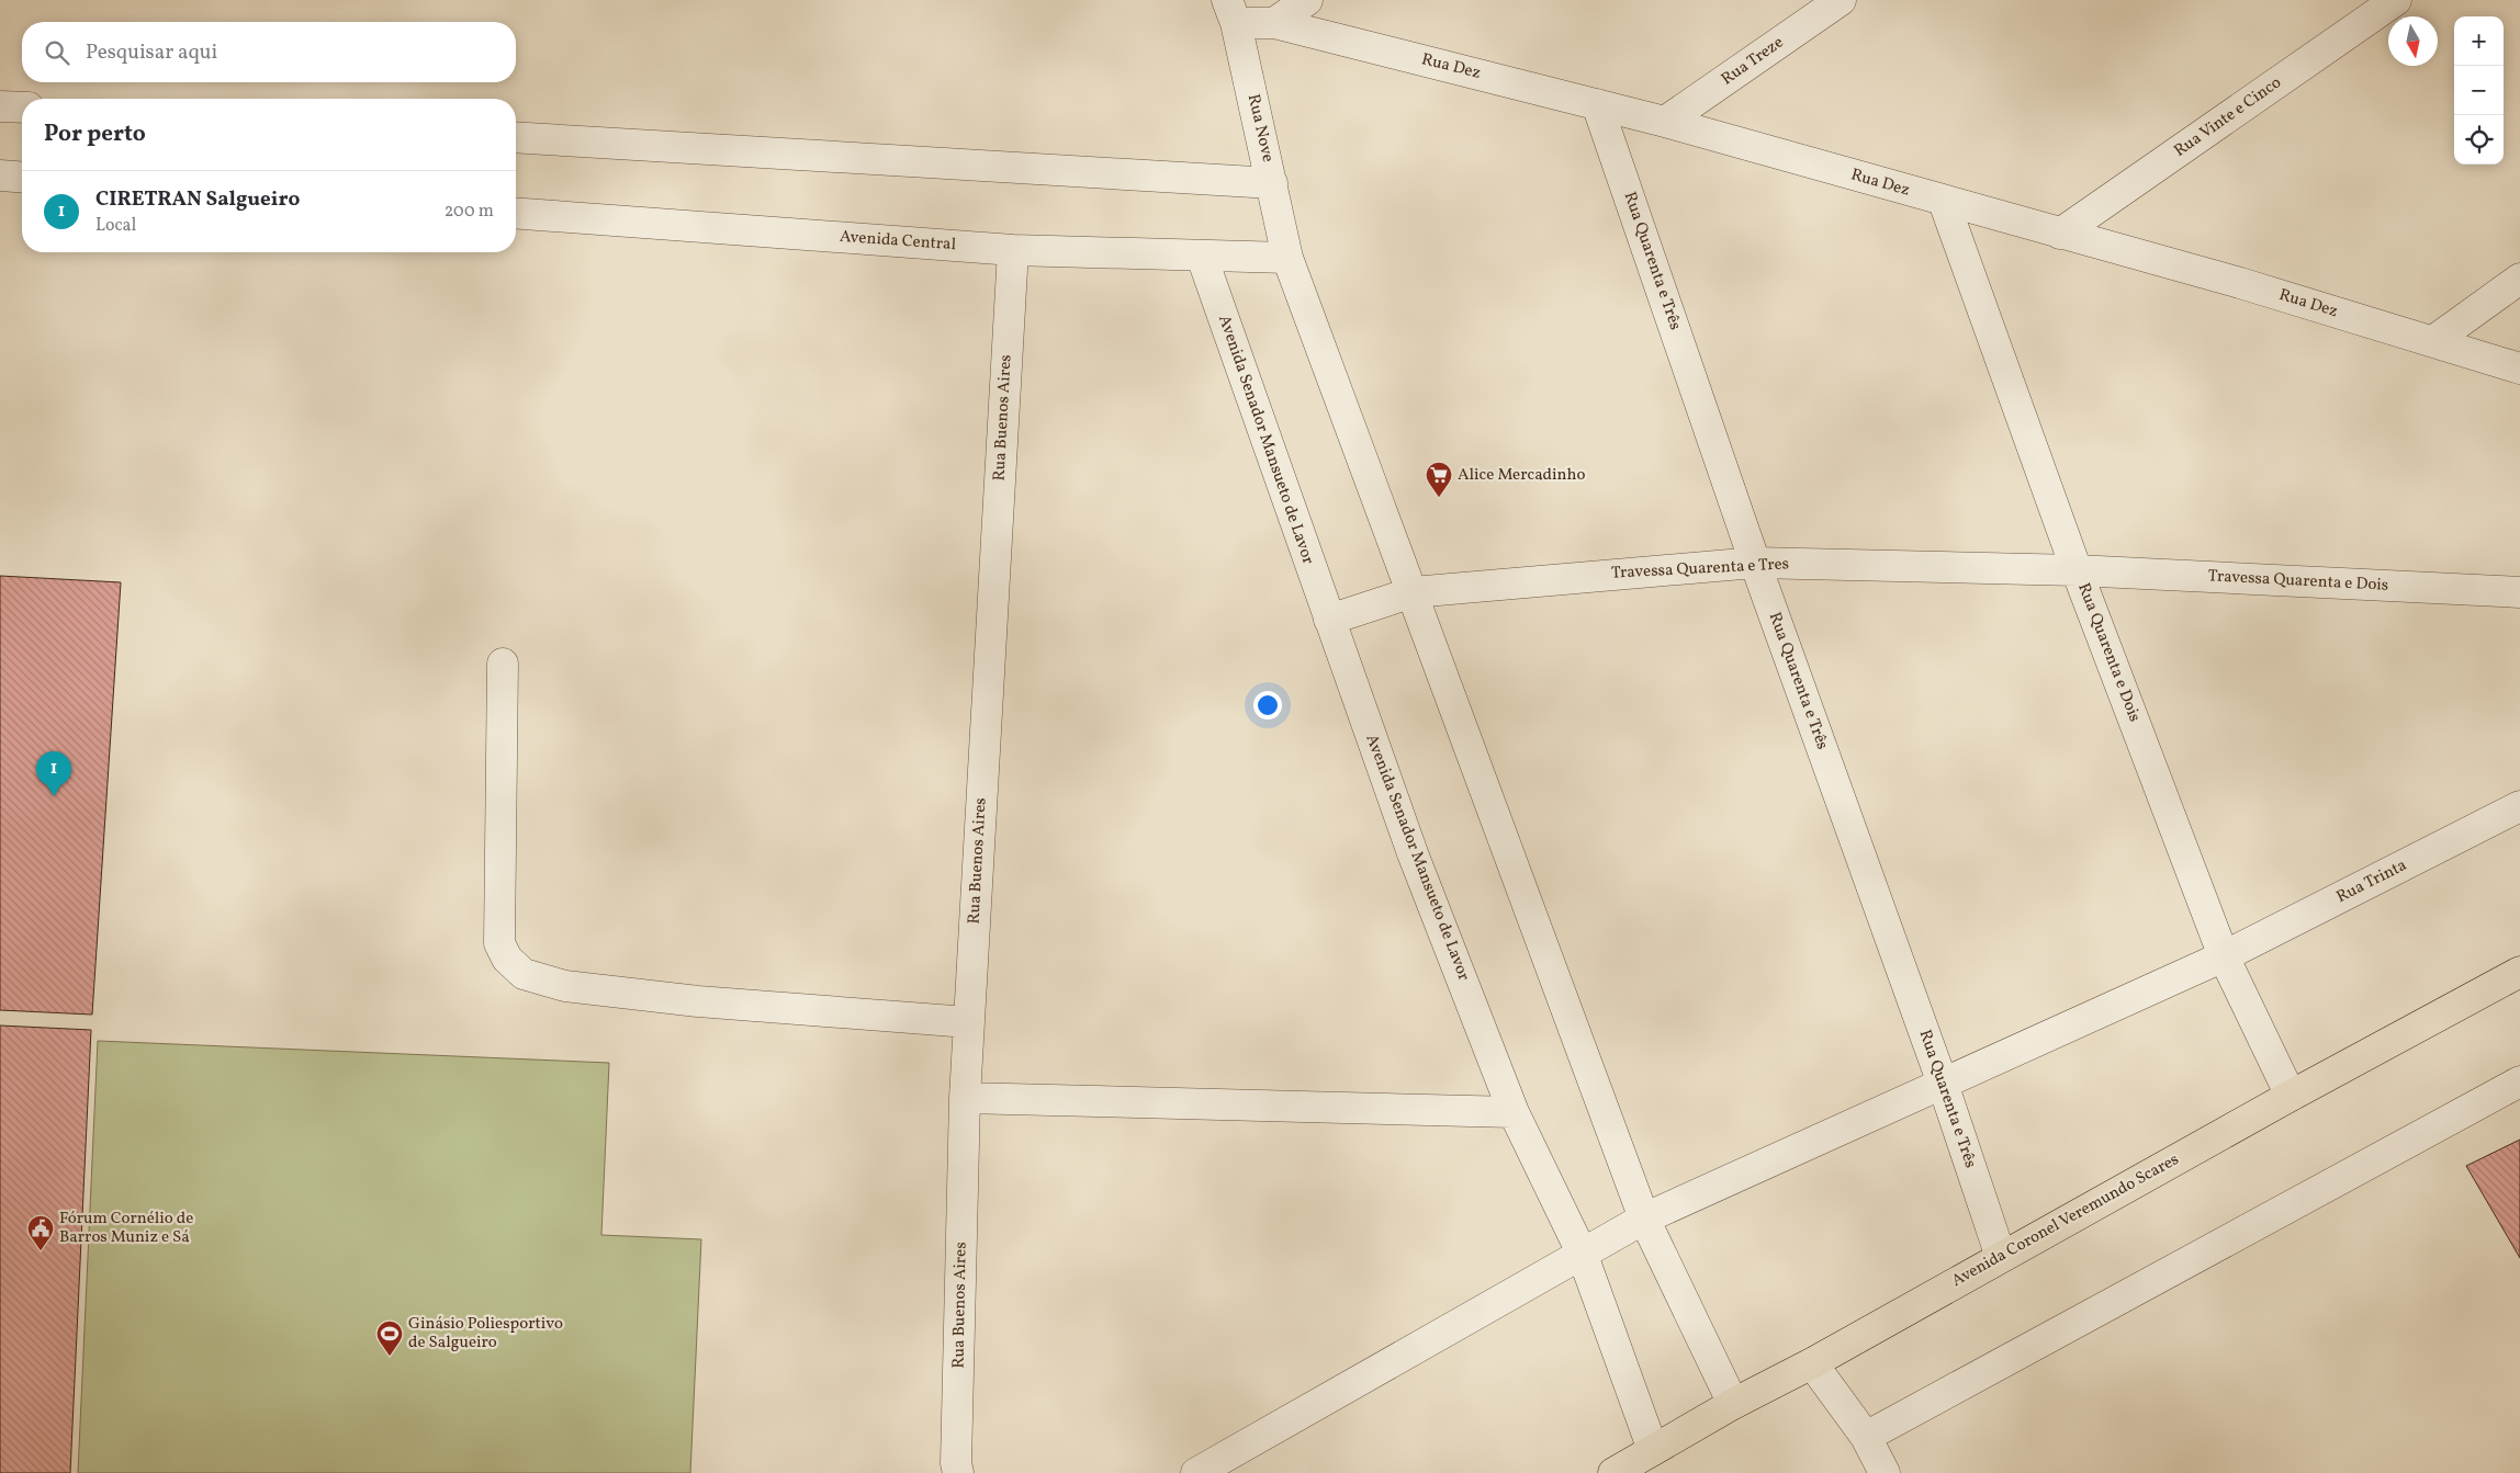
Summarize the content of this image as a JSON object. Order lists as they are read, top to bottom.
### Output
{
  "streets": {
    "highway": ["Avenida Coronel Veremundo Scares"],
    "street": [
      "Rua Treze",
      "Rua Dez",
      "Rua Vinte e Cinco",
      "Rua Nove",
      "Avenida Central",
      "Rua Quarenta e Três",
      "Rua Buenos Aires",
      "Avenida Senador Mansueto de Lavor",
      "Travessa Quarenta e Tres",
      "Travessa Quarenta e Dois",
      "Rua Quarenta e Dois",
      "Rua Trinta"
    ]
  },
  "crossings": [
    ["Rua Treze", "Rua Dez"],
    ["Rua Dez", "Rua Vinte e Cinco"],
    ["Rua Dez", "Rua Nove"],
    ["Rua Dez", "Rua Quarenta e Três"],
    ["Rua Dez", "Rua Quarenta e Dois"],
    ["Rua Nove", "Avenida Central"],
    ["Avenida Central", "Rua Buenos Aires"],
    ["Avenida Central", "Avenida Senador Mansueto de Lavor"],
    ["Rua Quarenta e Três", "Travessa Quarenta e Tres"],
    ["Rua Quarenta e Três", "Rua Trinta"],
    ["Rua Quarenta e Três", "Avenida Coronel Veremundo Scares"],
    ["Avenida Senador Mansueto de Lavor", "Travessa Quarenta e Tres"],
    ["Avenida Senador Mansueto de Lavor", "Rua Trinta"],
    ["Avenida Senador Mansueto de Lavor", "Avenida Coronel Veremundo Scares"],
    ["Travessa Quarenta e Tres", "Travessa Quarenta e Dois"],
    ["Travessa Quarenta e Tres", "Rua Quarenta e Dois"],
    ["Travessa Quarenta e Dois", "Rua Quarenta e Dois"],
    ["Rua Quarenta e Dois", "Rua Trinta"],
    ["Rua Quarenta e Dois", "Avenida Coronel Veremundo Scares"]
  ],
  "places": {
    "supermarket": ["Alice Mercadinho"],
    "public building": ["Fórum Cornélio de Barros Muniz e Sá"],
    "sports": ["Ginásio Poliesportivo de Salgueiro"]
  },
  "north": "bottom",
  "page": {
    "map_buttons": ["+", "−"],
    "search": "Pesquisar aqui",
    "heading": "Por perto",
    "list": [
      {
        "mark": "1",
        "name": "CIRETRAN Salgueiro",
        "note": "Local",
        "value": "200 m"
      }
    ],
    "pins": "1"
  }
}
